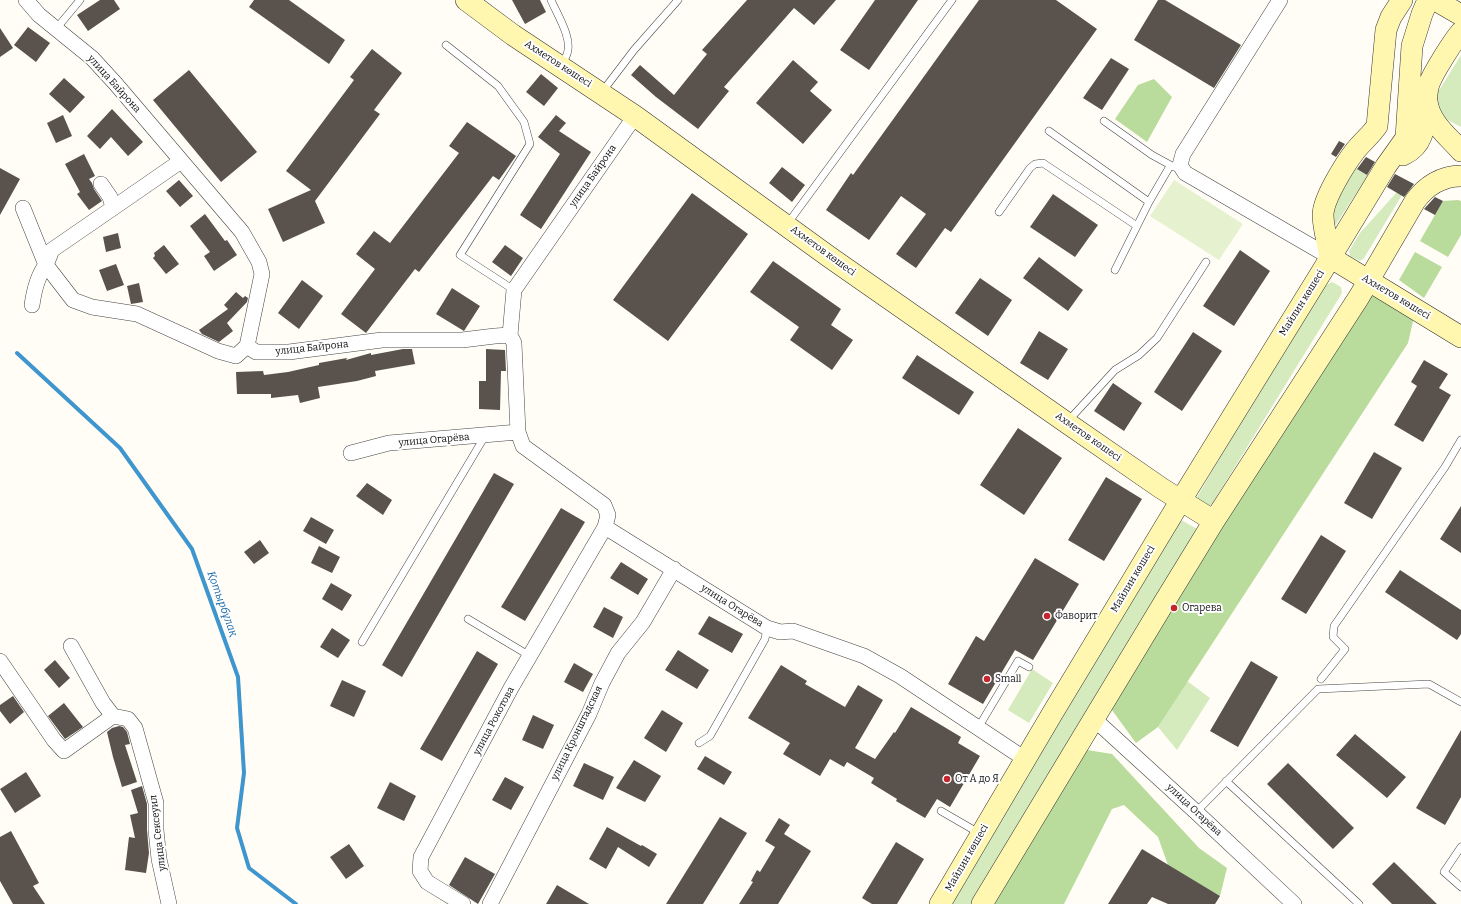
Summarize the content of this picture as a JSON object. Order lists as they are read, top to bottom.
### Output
{
  "streets": {
    "street": [
      "Ахметов көшесі",
      "улица Байрона",
      "Майлин көшесі",
      "улица Огарёва",
      "улица Рокотова",
      "улица Кронштадская",
      "улица Сексеуил"
    ]
  },
  "crossings": [
    ["Ахметов көшесі", "улица Байрона"],
    ["Ахметов көшесі", "Майлин көшесі"],
    ["Майлин көшесі", "улица Огарёва"],
    ["улица Огарёва", "улица Рокотова"],
    ["улица Огарёва", "улица Кронштадская"]
  ],
  "water": ["Қотырбұлақ"],
  "places": [
    "Огарева",
    "Фаворит",
    "Small",
    "От А до Я"
  ]
}
